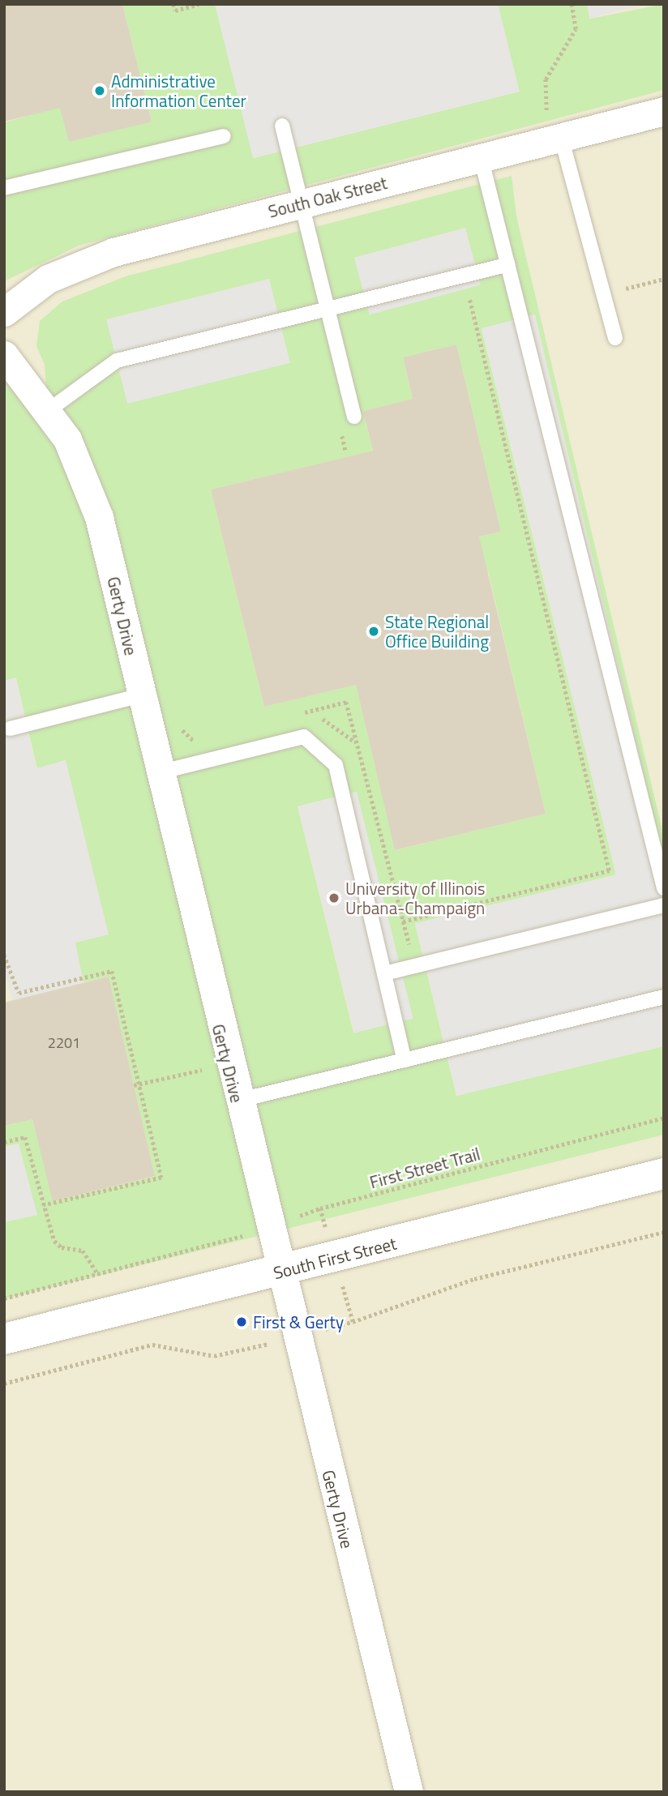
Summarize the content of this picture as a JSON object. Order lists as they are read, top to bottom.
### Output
{
  "streets": {
    "street": ["South Oak Street", "Gerty Drive", "South First Street"],
    "path": ["First Street Trail"]
  },
  "crossings": [
    ["Gerty Drive", "South First Street"],
    ["First Street Trail", "South First Street"]
  ],
  "places": [
    "Administrative Information Center",
    "State Regional Office Building",
    "University of Illinois Urbana-Champaign",
    "First & Gerty"
  ],
  "house_numbers": ["2201"]
}
